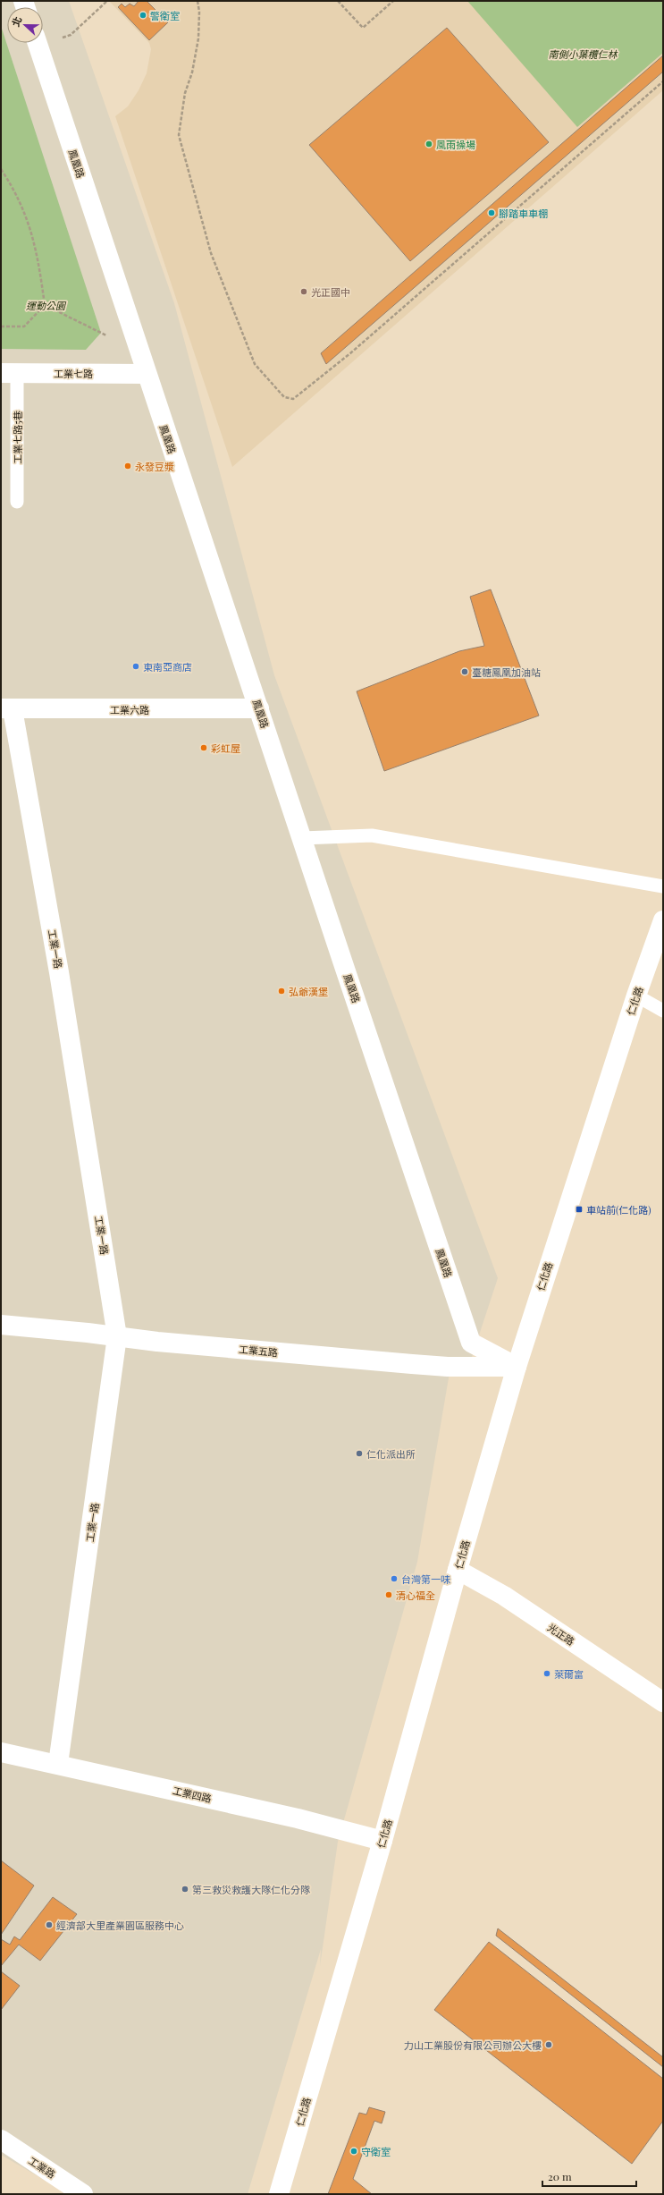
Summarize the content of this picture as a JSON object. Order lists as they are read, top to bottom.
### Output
{
  "streets": {
    "street": [
      "鳳凰路",
      "工業七路",
      "工業六路",
      "工業一路",
      "仁化路",
      "工業五路",
      "光正路",
      "工業四路",
      "工業路"
    ],
    "lane": ["工業七路5巷"]
  },
  "crossings": [
    ["鳳凰路", "工業七路"],
    ["鳳凰路", "工業六路"],
    ["鳳凰路", "仁化路"],
    ["鳳凰路", "工業五路"],
    ["工業七路", "工業七路5巷"],
    ["工業六路", "工業一路"],
    ["工業一路", "工業五路"],
    ["工業一路", "工業四路"],
    ["仁化路", "工業五路"],
    ["仁化路", "光正路"],
    ["仁化路", "工業四路"]
  ],
  "parks": ["南側小葉欖仁林", "運動公園"],
  "places": {
    "other": [
      "警衛室",
      "風雨操場",
      "腳踏車車棚",
      "光正國中",
      "永發豆漿",
      "東南亞商店",
      "臺糖鳳凰加油站",
      "彩虹屋",
      "弘爺漢堡",
      "仁化派出所",
      "台灣第一味",
      "清心福全",
      "萊爾富",
      "第三救災救護大隊仁化分隊",
      "經濟部大里產業園區服務中心",
      "力山工業股份有限公司辦公大樓",
      "守衛室"
    ],
    "transit": ["車站前(仁化路)"]
  },
  "scale_bar": "20 m",
  "north": "left"
}
